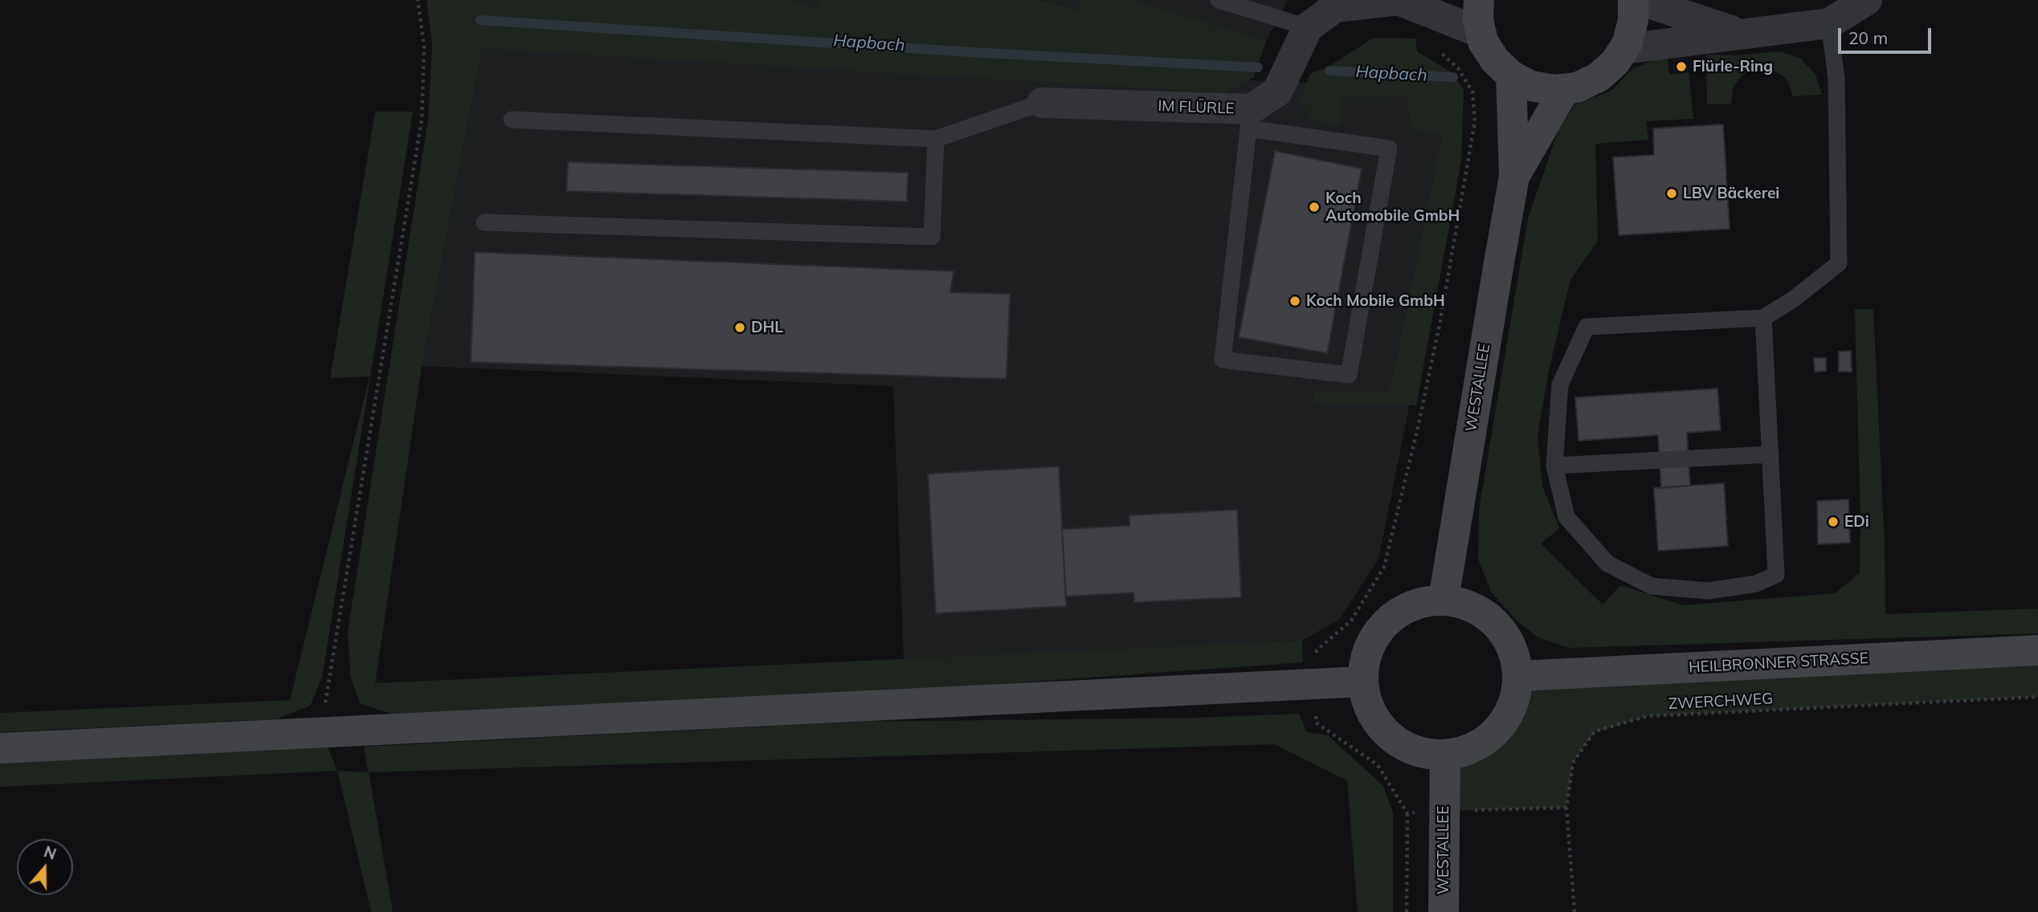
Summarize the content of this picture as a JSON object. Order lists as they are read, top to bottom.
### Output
{
  "streets": {
    "main road": ["WESTALLEE", "HEILBRONNER STRASSE"],
    "street": ["IM FLÜRLE"],
    "path": ["ZWERCHWEG"]
  },
  "crossings": [
    ["WESTALLEE", "HEILBRONNER STRASSE"]
  ],
  "water": ["Hapbach"],
  "places": [
    "Flürle-Ring",
    "LBV Bäckerei",
    "Koch Automobile GmbH",
    "Koch Mobile GmbH",
    "DHL",
    "EDi"
  ],
  "scale_bar": "20 m",
  "north": "top"
}
